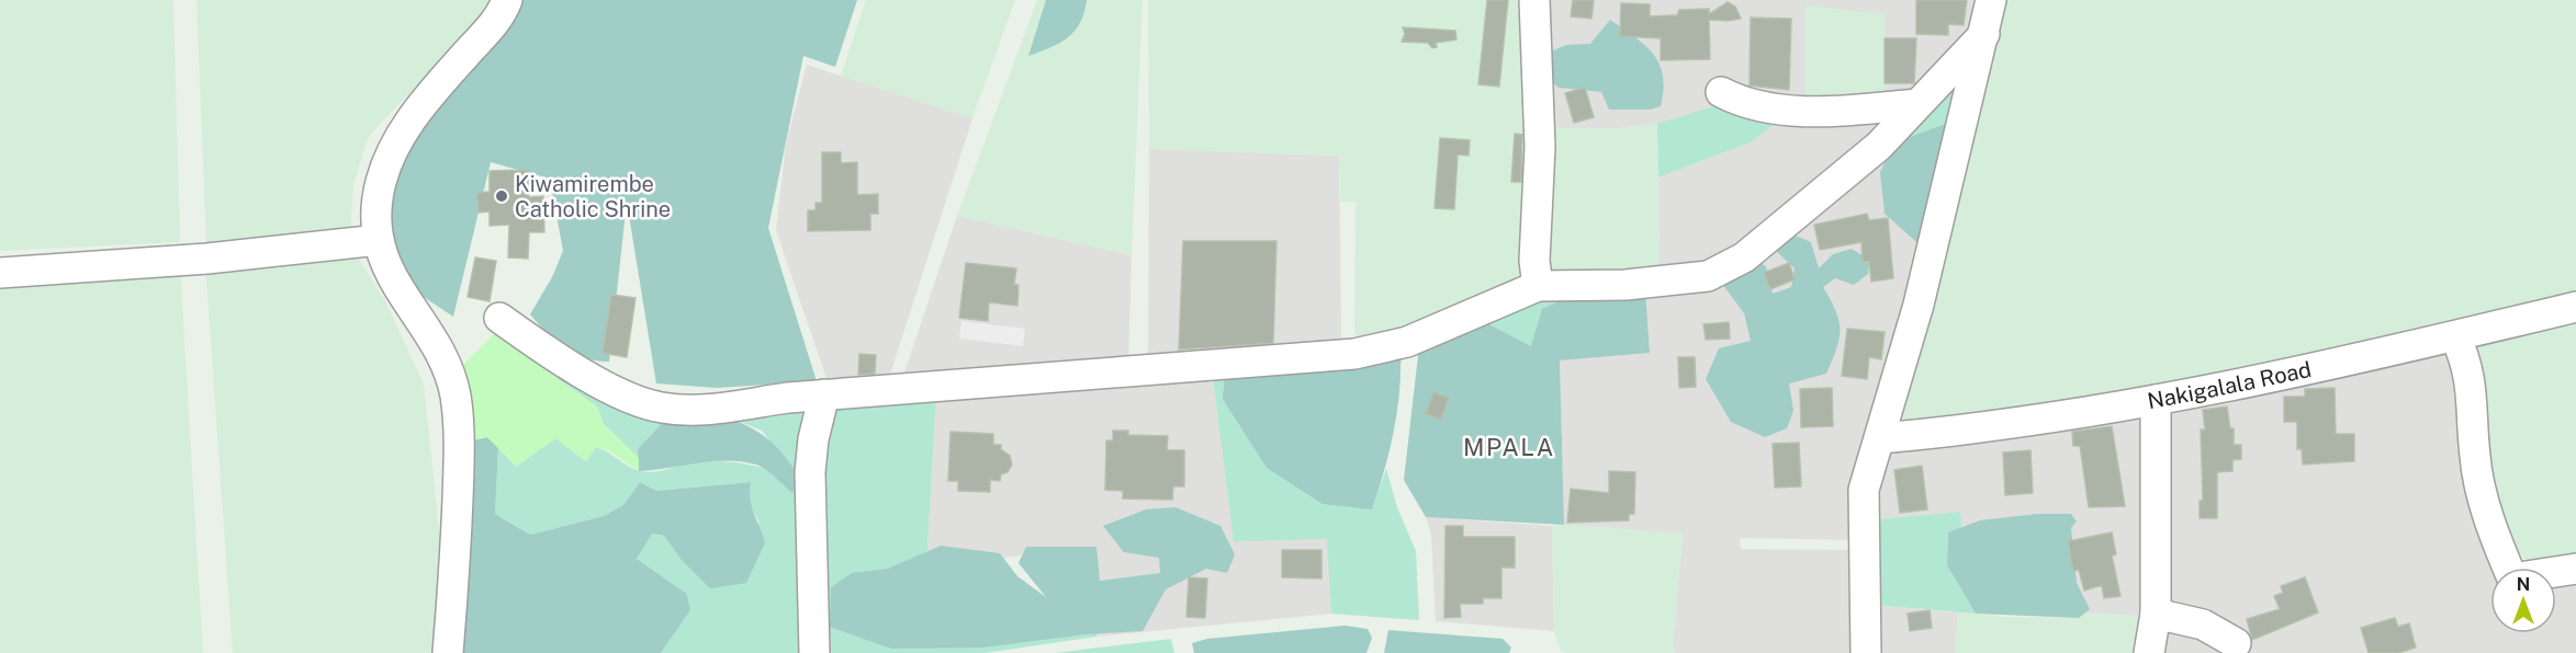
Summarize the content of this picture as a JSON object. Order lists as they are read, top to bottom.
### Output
{
  "streets": {
    "street": ["Nakigalala Road"]
  },
  "districts": ["MPALA"],
  "places": ["Kiwamirembe Catholic Shrine"],
  "north": "top"
}
